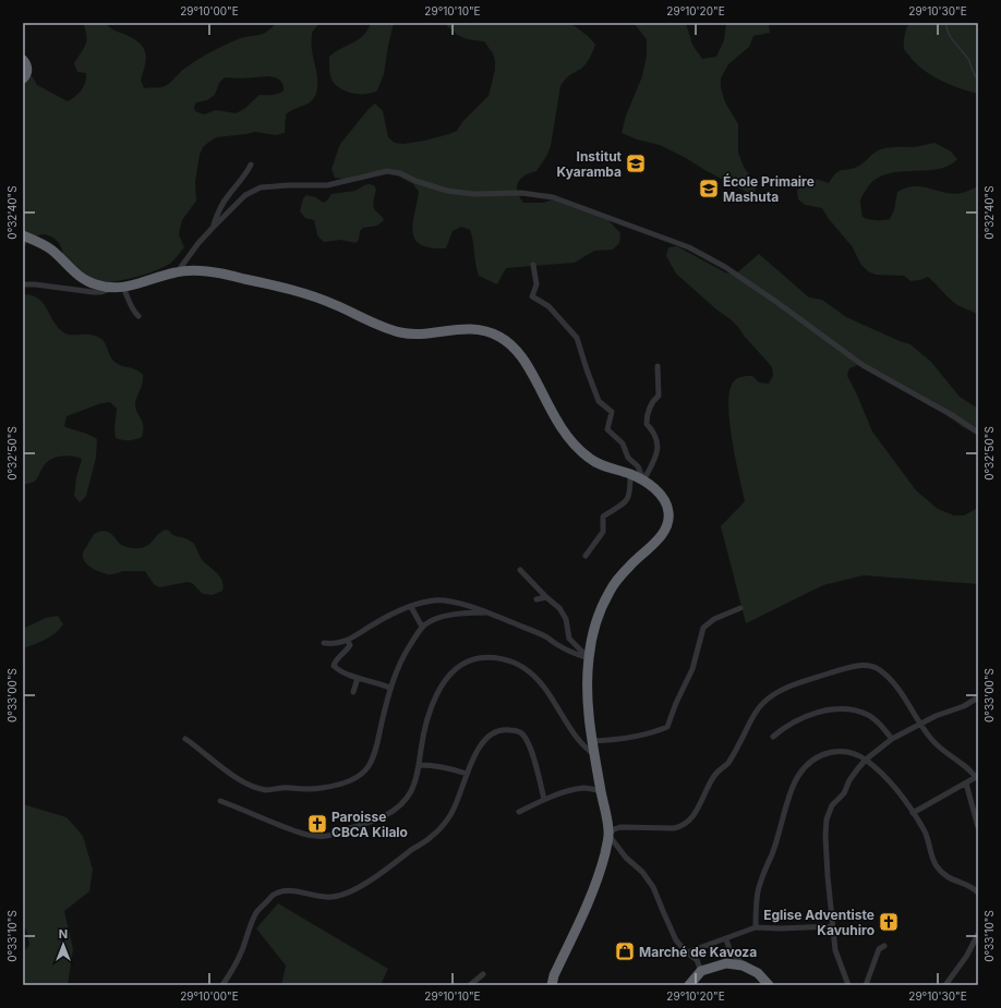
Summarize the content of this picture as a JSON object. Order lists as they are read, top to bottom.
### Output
{
  "places": {
    "school or university": ["Institut Kyaramba", "École Primaire Mashuta"],
    "church": ["Paroisse CBCA Kilalo", "Eglise Adventiste Kavuhiro"],
    "shop": ["Marché de Kavoza"]
  },
  "north": "top",
  "coordinates": [
    "29°10'00\"E",
    "29°10'10\"E",
    "29°10'20\"E",
    "29°10'30\"E",
    "0°32'40\"S",
    "0°32'50\"S",
    "0°33'00\"S",
    "0°33'10\"S"
  ]
}
